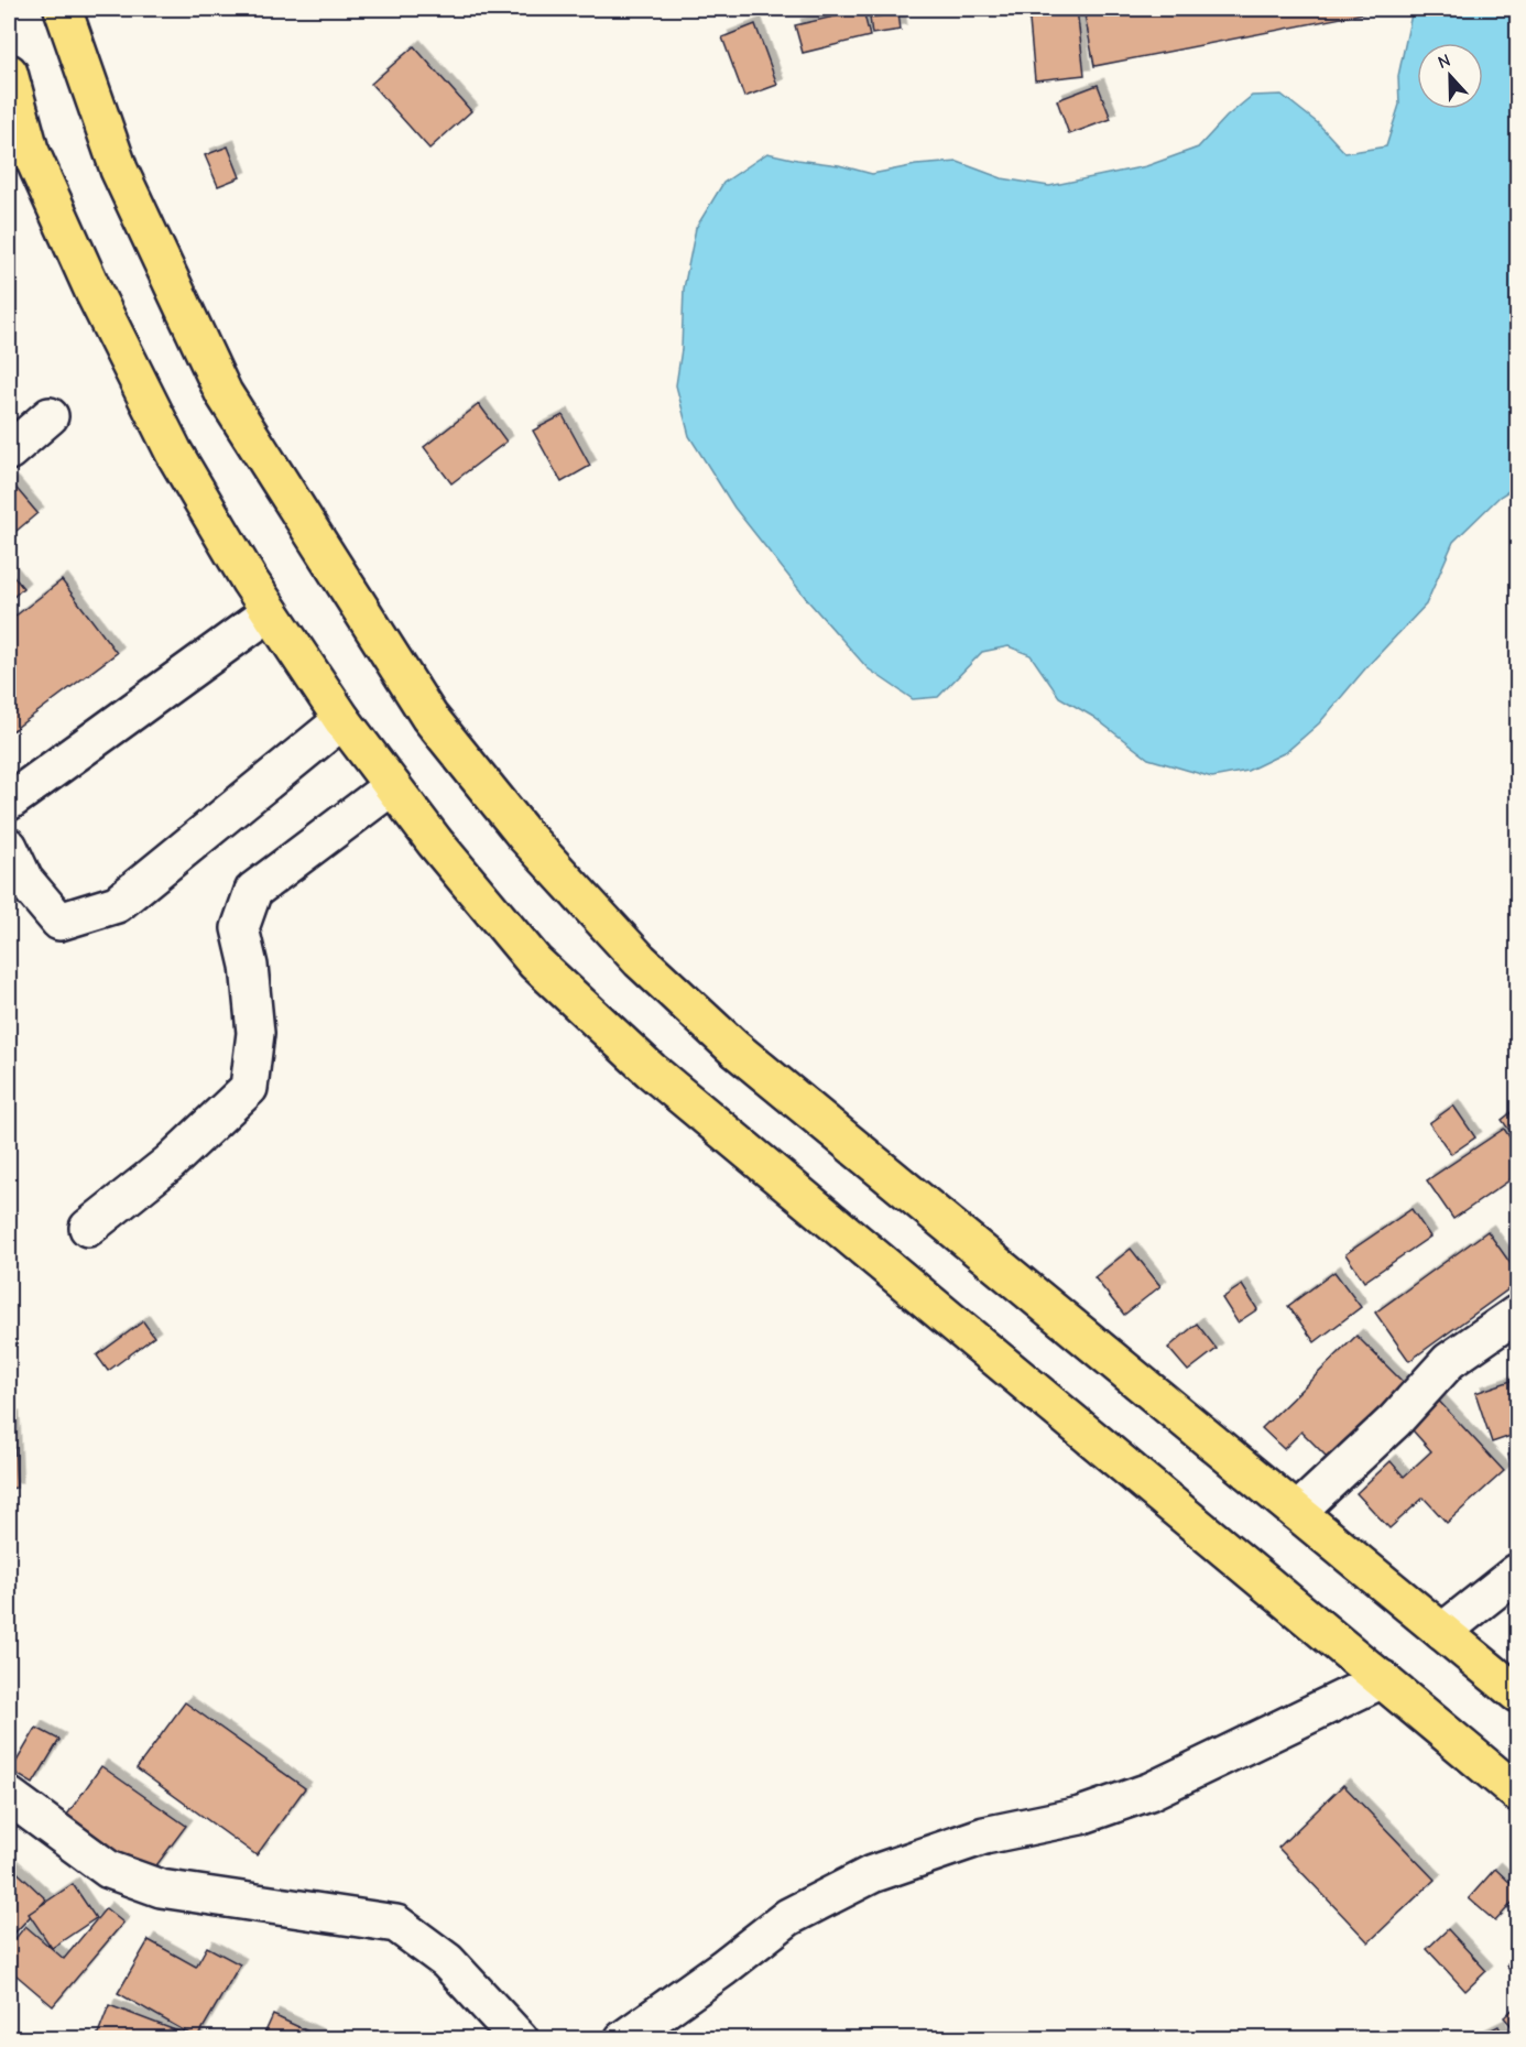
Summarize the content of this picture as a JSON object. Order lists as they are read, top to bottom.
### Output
{
  "north": "top"
}
